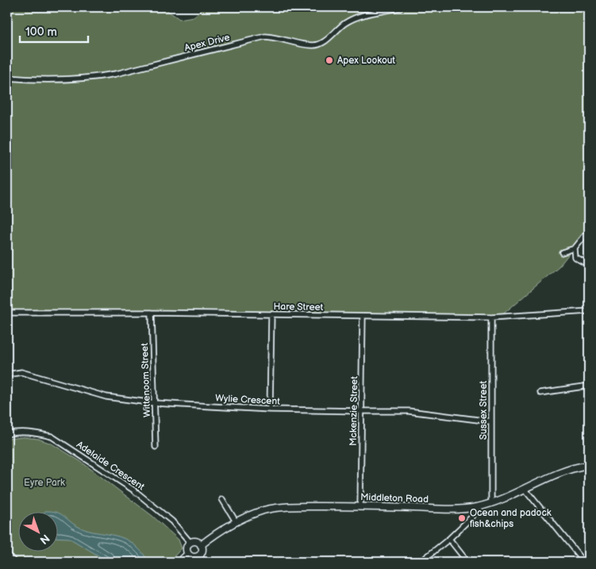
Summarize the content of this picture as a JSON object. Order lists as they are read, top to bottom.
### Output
{
  "streets": {
    "main road": ["Middleton Road"],
    "street": [
      "Apex Drive",
      "Hare Street",
      "Wittenoom Street",
      "Wylie Crescent",
      "Sussex Street",
      "Mckenzie Street",
      "Adelaide Crescent"
    ]
  },
  "crossings": [
    ["Hare Street", "Wittenoom Street"],
    ["Hare Street", "Sussex Street"],
    ["Hare Street", "Mckenzie Street"],
    ["Wittenoom Street", "Wylie Crescent"],
    ["Wylie Crescent", "Sussex Street"],
    ["Wylie Crescent", "Mckenzie Street"],
    ["Sussex Street", "Middleton Road"],
    ["Mckenzie Street", "Middleton Road"],
    ["Adelaide Crescent", "Middleton Road"]
  ],
  "parks": ["Eyre Park"],
  "places": ["Apex Lookout", "Ocean and padock fish&chips"],
  "scale_bar": "100 m",
  "north": "bottom right"
}
